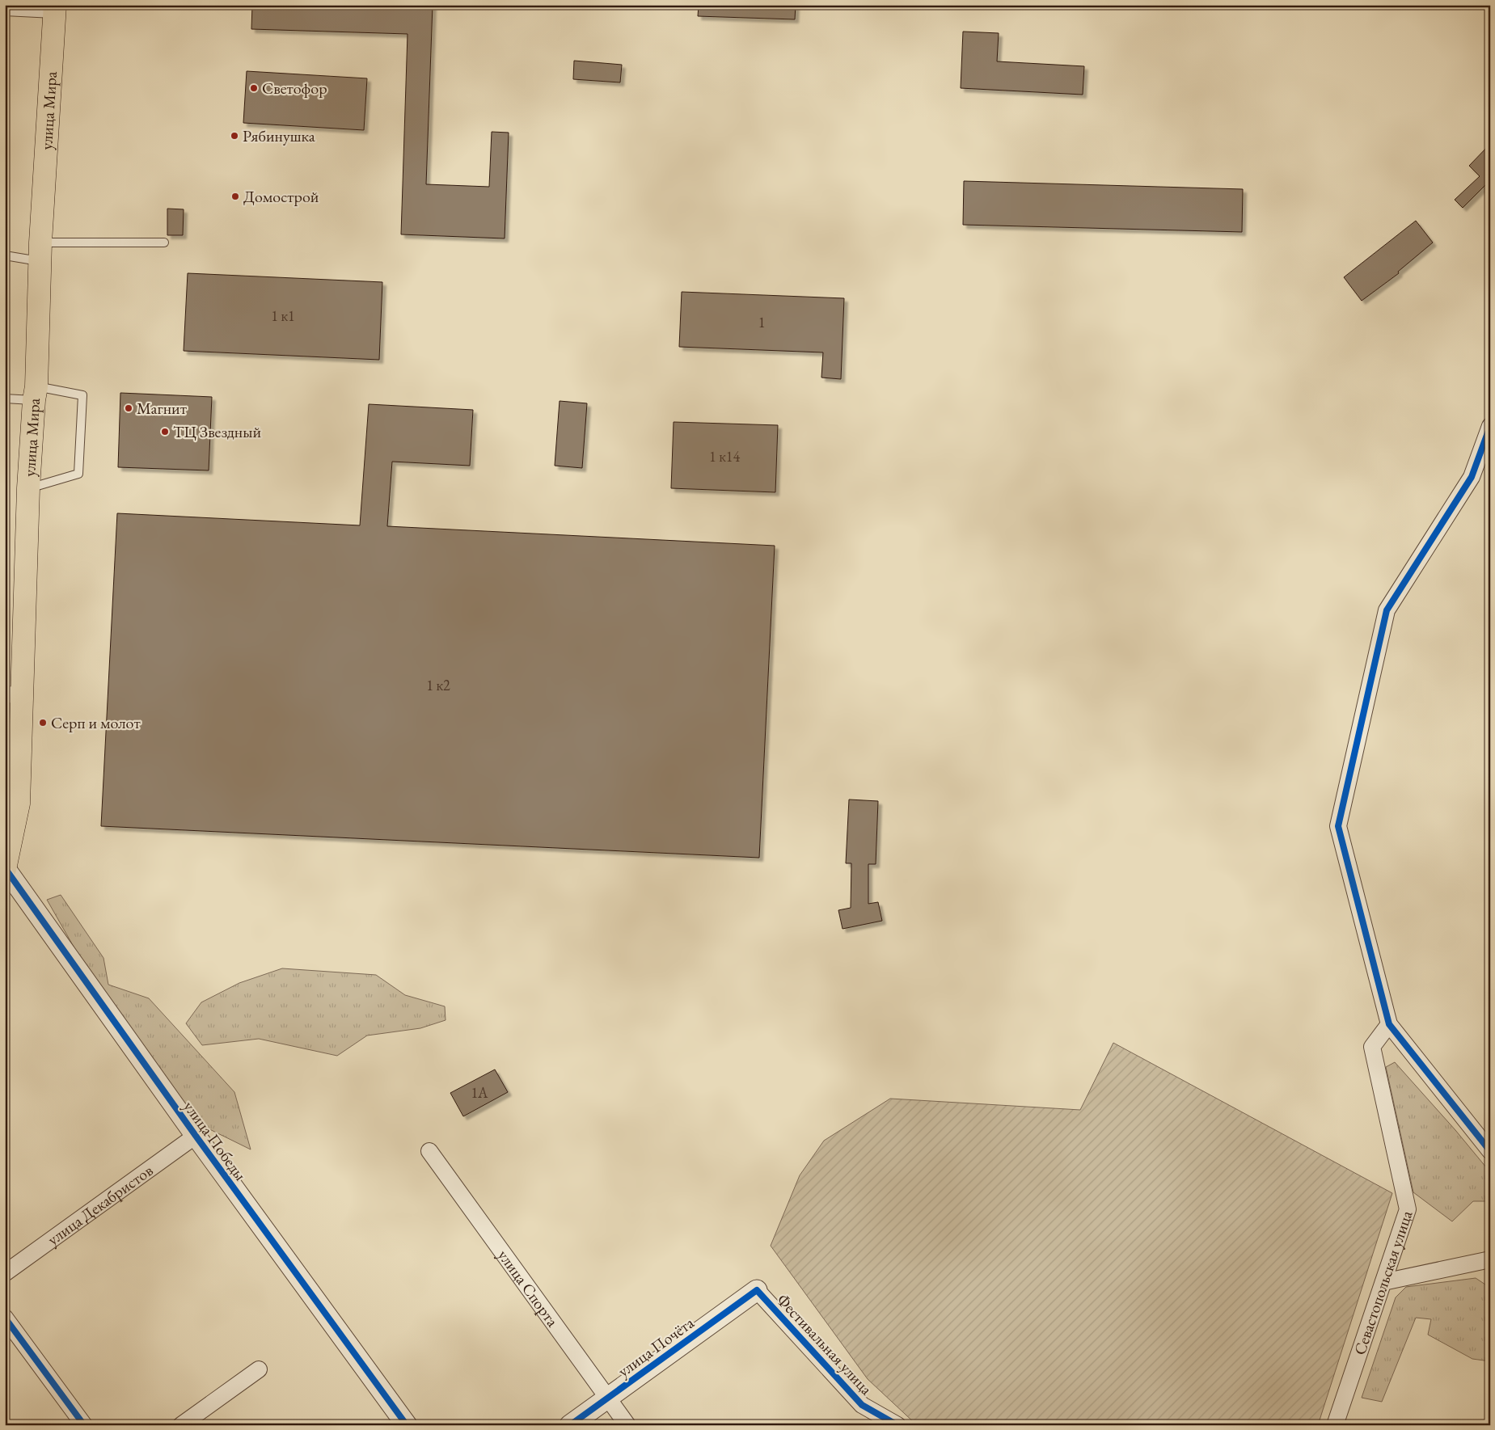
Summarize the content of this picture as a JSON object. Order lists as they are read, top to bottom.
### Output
{
  "streets": {
    "main road": ["улица Мира"],
    "street": [
      "улица Победы",
      "улица Декабристов",
      "Севастопольская улица",
      "улица Спорта",
      "Фестивальная улица",
      "улица Почёта"
    ]
  },
  "crossings": [
    ["улица Мира", "улица Победы"],
    ["улица Победы", "улица Декабристов"],
    ["улица Спорта", "улица Почёта"],
    ["Фестивальная улица", "улица Почёта"]
  ],
  "places": [
    "Светофор",
    "Рябинушка",
    "Домострой",
    "Магнит",
    "ТЦ Звездный",
    "Серп и молот"
  ],
  "house_numbers": [
    "1 к1",
    "1",
    "1 к14",
    "1 к2",
    "1А"
  ]
}
